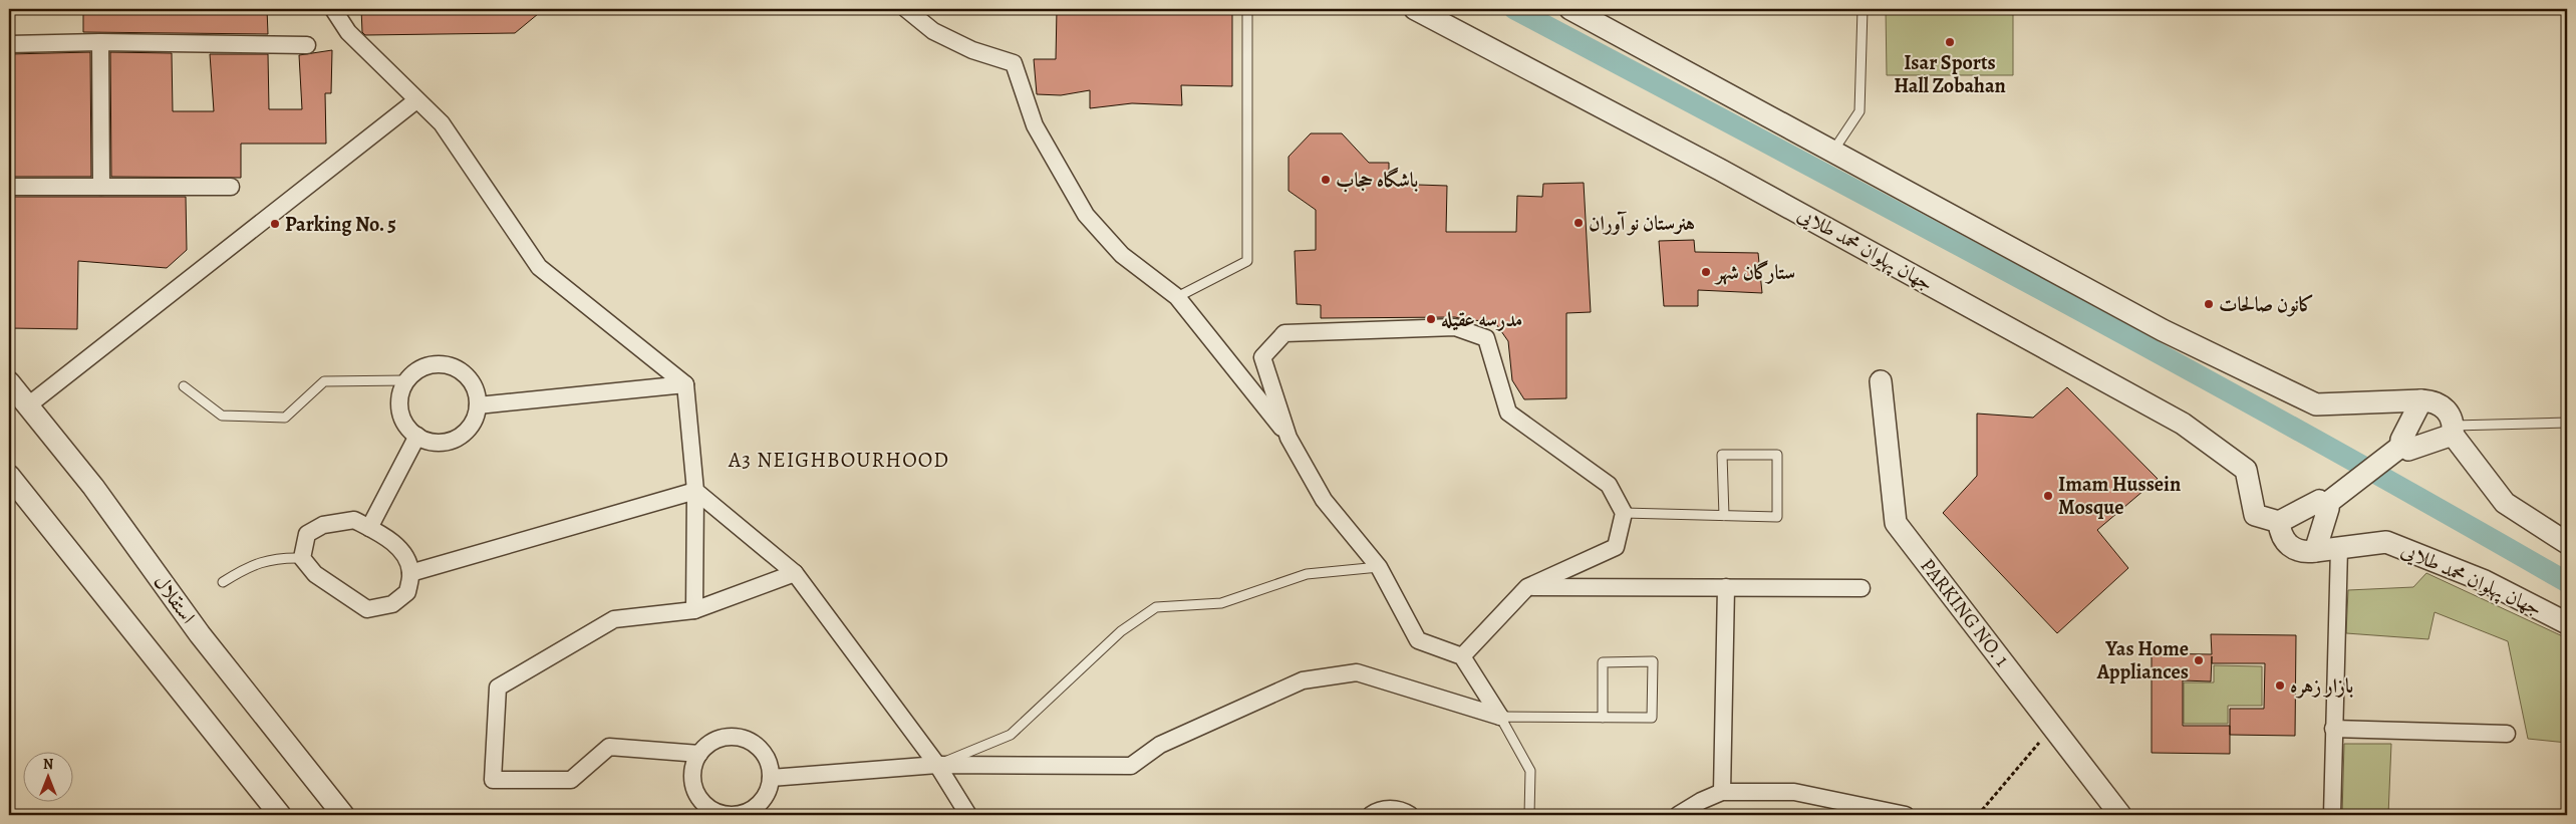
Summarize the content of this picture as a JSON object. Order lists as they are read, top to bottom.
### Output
{
  "streets": {
    "street": ["جهان پهلوان محمد طلایی", "استقلال", "PARKING NO. 1"]
  },
  "districts": ["A3 NEIGHBOURHOOD"],
  "places": [
    "Isar Sports Hall Zobahan",
    "باشگاه حجاب",
    "هنرستان نو آوران",
    "Parking No. 5",
    "ستارگان شهر",
    "کانون صالحات",
    "مدرسه عقیله",
    "Imam Hussein Mosque",
    "Yas Home Appliances",
    "بازار زهره"
  ],
  "north": "top"
}
